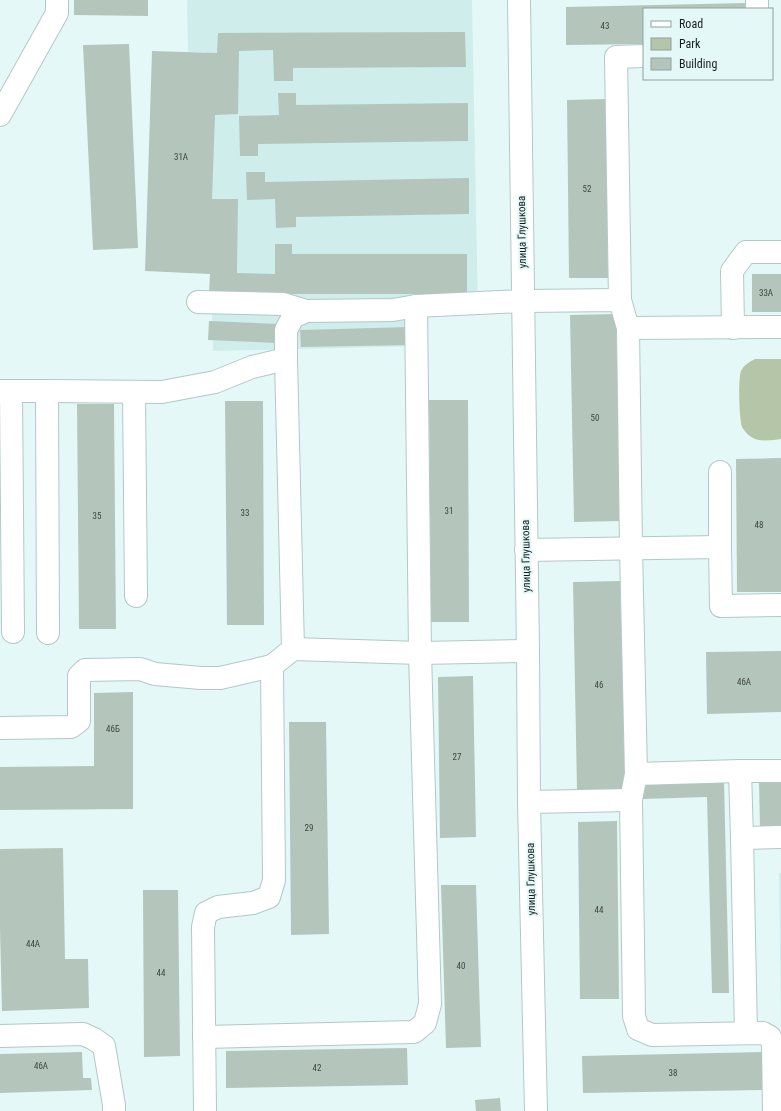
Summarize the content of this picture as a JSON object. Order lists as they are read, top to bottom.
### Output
{
  "streets": {
    "street": ["улица Глушкова"]
  },
  "house_numbers": [
    "43",
    "31А",
    "52",
    "33А",
    "50",
    "31",
    "33",
    "35",
    "48",
    "46А",
    "46",
    "46Б",
    "27",
    "29",
    "44",
    "44А",
    "40",
    "44",
    "46А",
    "42",
    "38"
  ],
  "legend": ["Road", "Park", "Building"]
}
